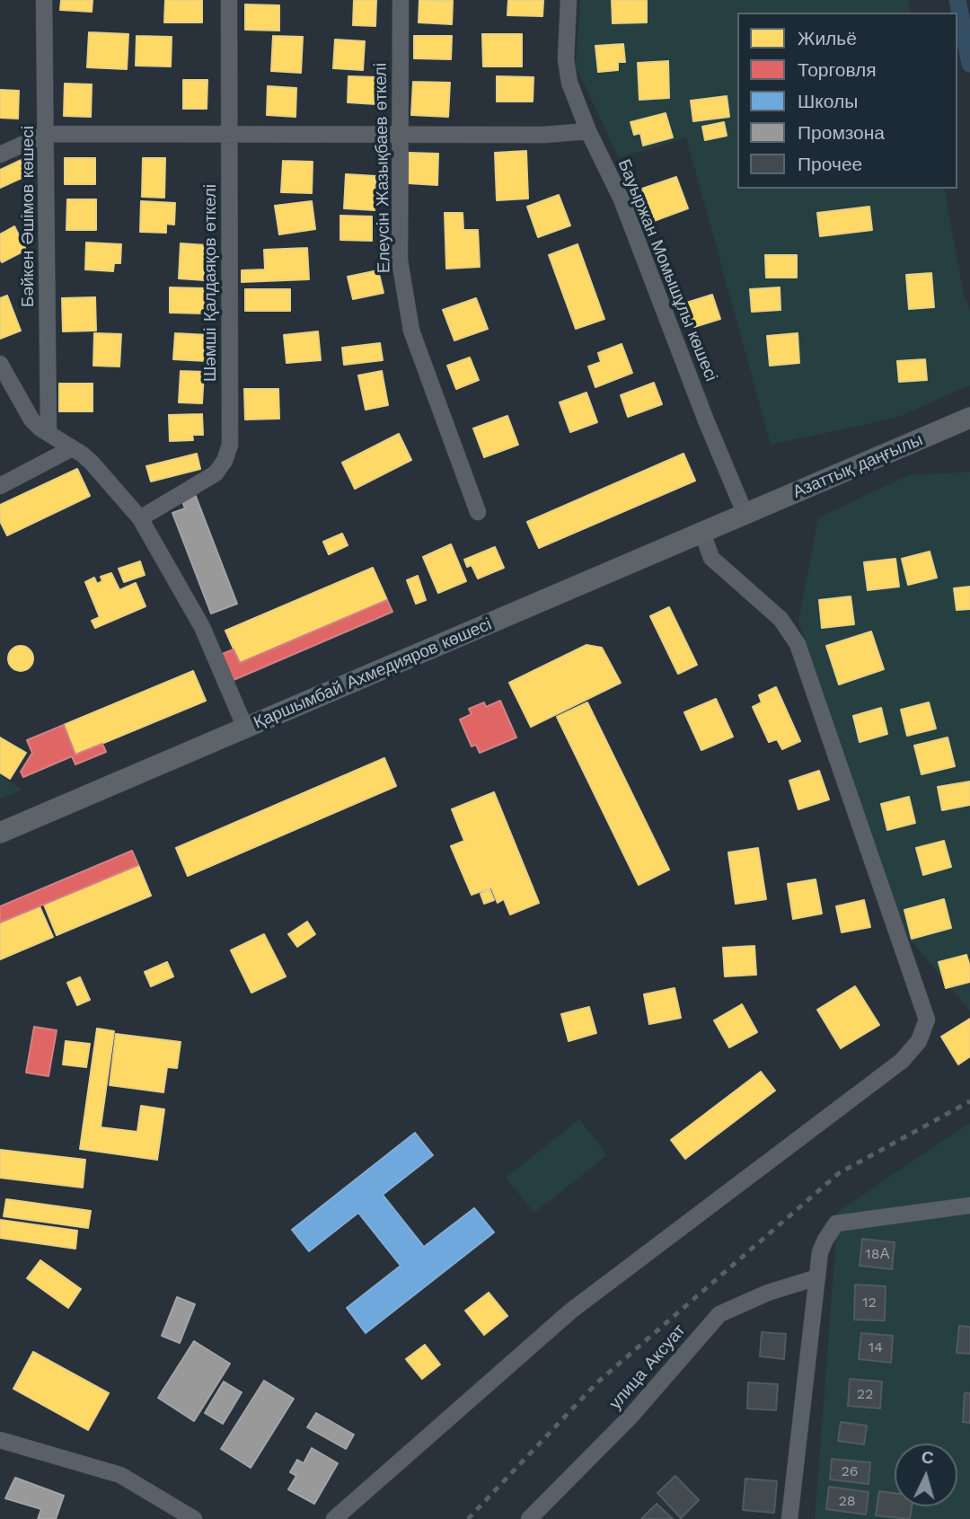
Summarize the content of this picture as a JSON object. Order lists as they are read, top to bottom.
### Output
{
  "streets": {
    "main road": ["Азаттық даңғылы", "Қаршымбай Ахмедияров көшесі"],
    "street": [
      "Елеусін Жазықбаев өткелі",
      "Бәйкен Әшімов көшесі",
      "Бауыржан Момышұлы көшесі",
      "Шәмші Қалдаяқов өткелі",
      "улица Аксуат"
    ]
  },
  "crossings": [
    ["Бауыржан Момышұлы көшесі", "Азаттық даңғылы"],
    ["Бауыржан Момышұлы көшесі", "Қаршымбай Ахмедияров көшесі"],
    ["Азаттық даңғылы", "Қаршымбай Ахмедияров көшесі"]
  ],
  "house_numbers": [
    "18А",
    "12",
    "14",
    "22",
    "26",
    "28"
  ],
  "legend": [
    "Жильё",
    "Торговля",
    "Школы",
    "Промзона",
    "Прочее"
  ],
  "north": "top"
}
